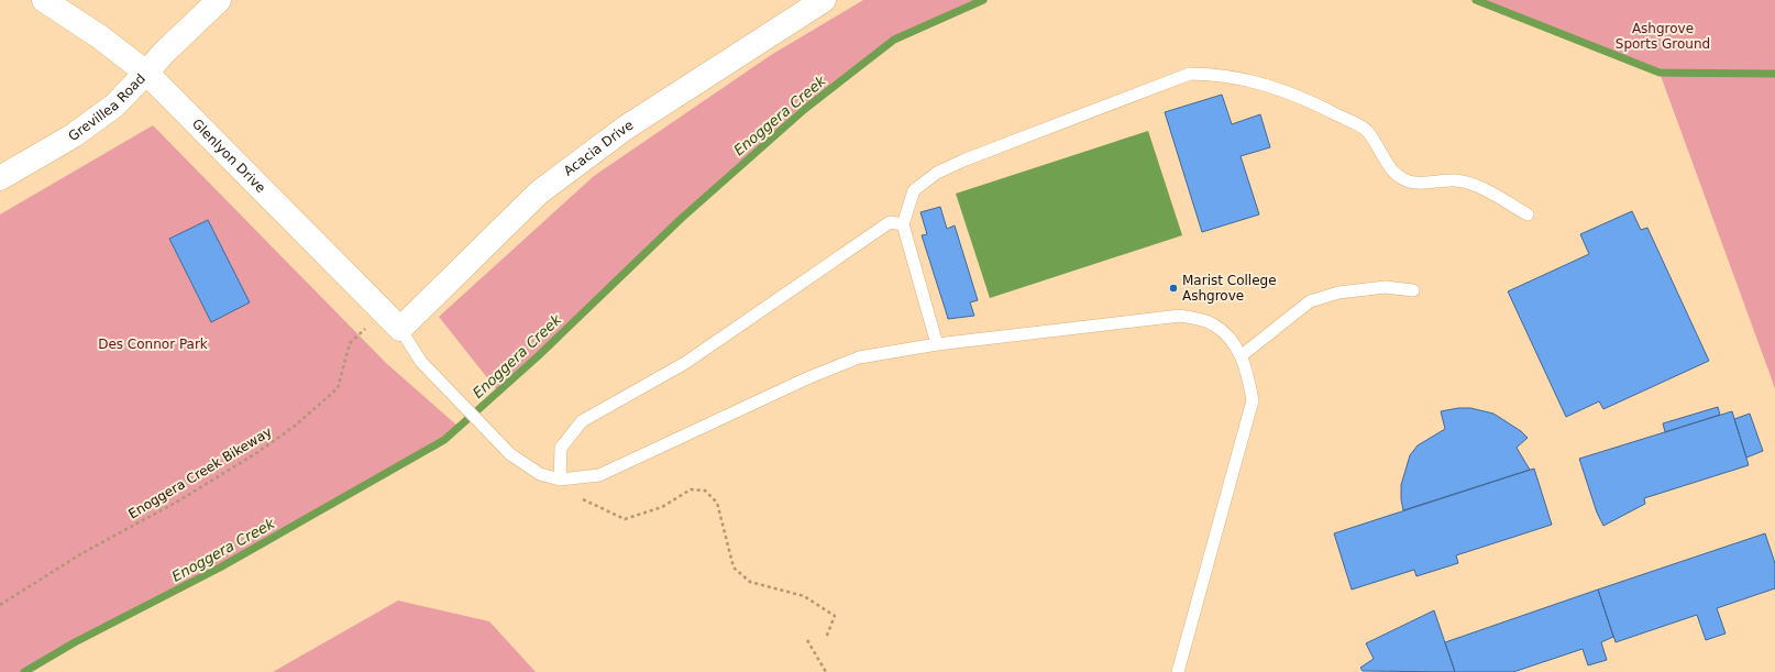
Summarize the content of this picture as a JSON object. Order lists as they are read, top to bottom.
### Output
{
  "streets": {
    "street": ["Grevillea Road", "Acacia Drive", "Glenlyon Drive"],
    "path": ["Enoggera Creek Bikeway"]
  },
  "crossings": [
    ["Grevillea Road", "Glenlyon Drive"],
    ["Acacia Drive", "Glenlyon Drive"],
    ["Acacia Drive", "Enoggera Creek Bikeway"],
    ["Glenlyon Drive", "Enoggera Creek Bikeway"]
  ],
  "water": ["Enoggera Creek"],
  "parks": ["Ashgrove Sports Ground", "Des Connor Park"],
  "places": ["Marist College Ashgrove"]
}
